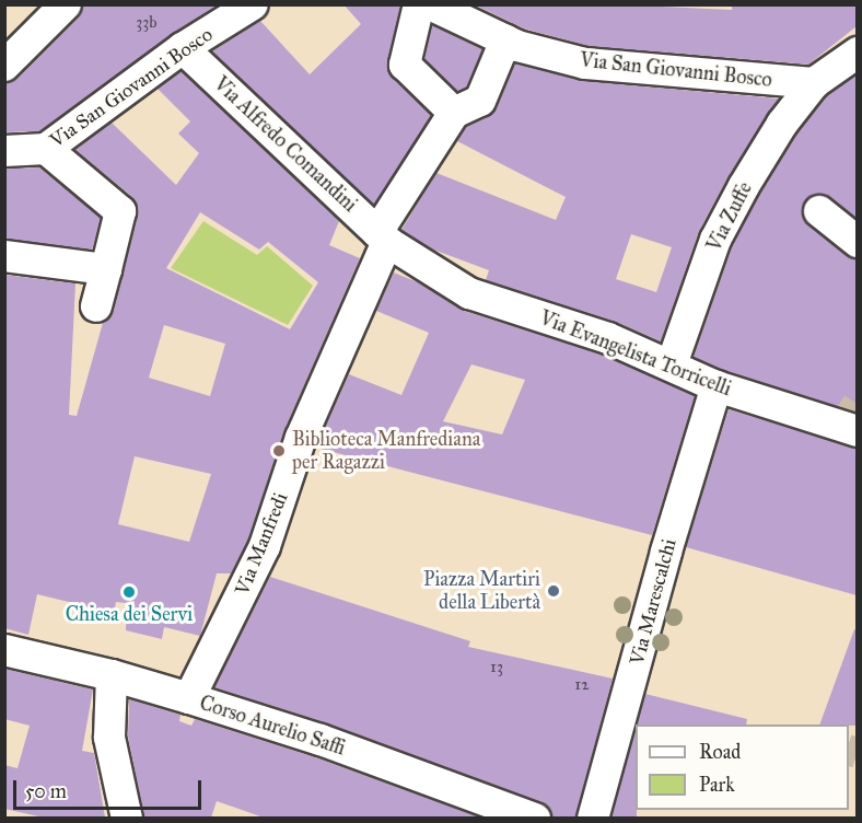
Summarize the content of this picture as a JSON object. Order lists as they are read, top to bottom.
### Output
{
  "streets": {
    "street": [
      "Via San Giovanni Bosco",
      "Via Alfredo Comandini",
      "Via Zuffe",
      "Via Evangelista Torricelli",
      "Via Manfredi",
      "Via Marescalchi",
      "Corso Aurelio Saffi"
    ]
  },
  "crossings": [
    ["Via San Giovanni Bosco", "Via Alfredo Comandini"],
    ["Via San Giovanni Bosco", "Via Zuffe"],
    ["Via Alfredo Comandini", "Via Evangelista Torricelli"],
    ["Via Alfredo Comandini", "Via Manfredi"],
    ["Via Zuffe", "Via Evangelista Torricelli"],
    ["Via Evangelista Torricelli", "Via Manfredi"],
    ["Via Evangelista Torricelli", "Via Marescalchi"],
    ["Via Manfredi", "Corso Aurelio Saffi"]
  ],
  "places": ["Biblioteca Manfrediana per Ragazzi", "Piazza Martiri della Libertà", "Chiesa dei Servi"],
  "house_numbers": ["33b", "13", "12"],
  "legend": ["Road", "Park"],
  "scale_bar": "50 m"
}
